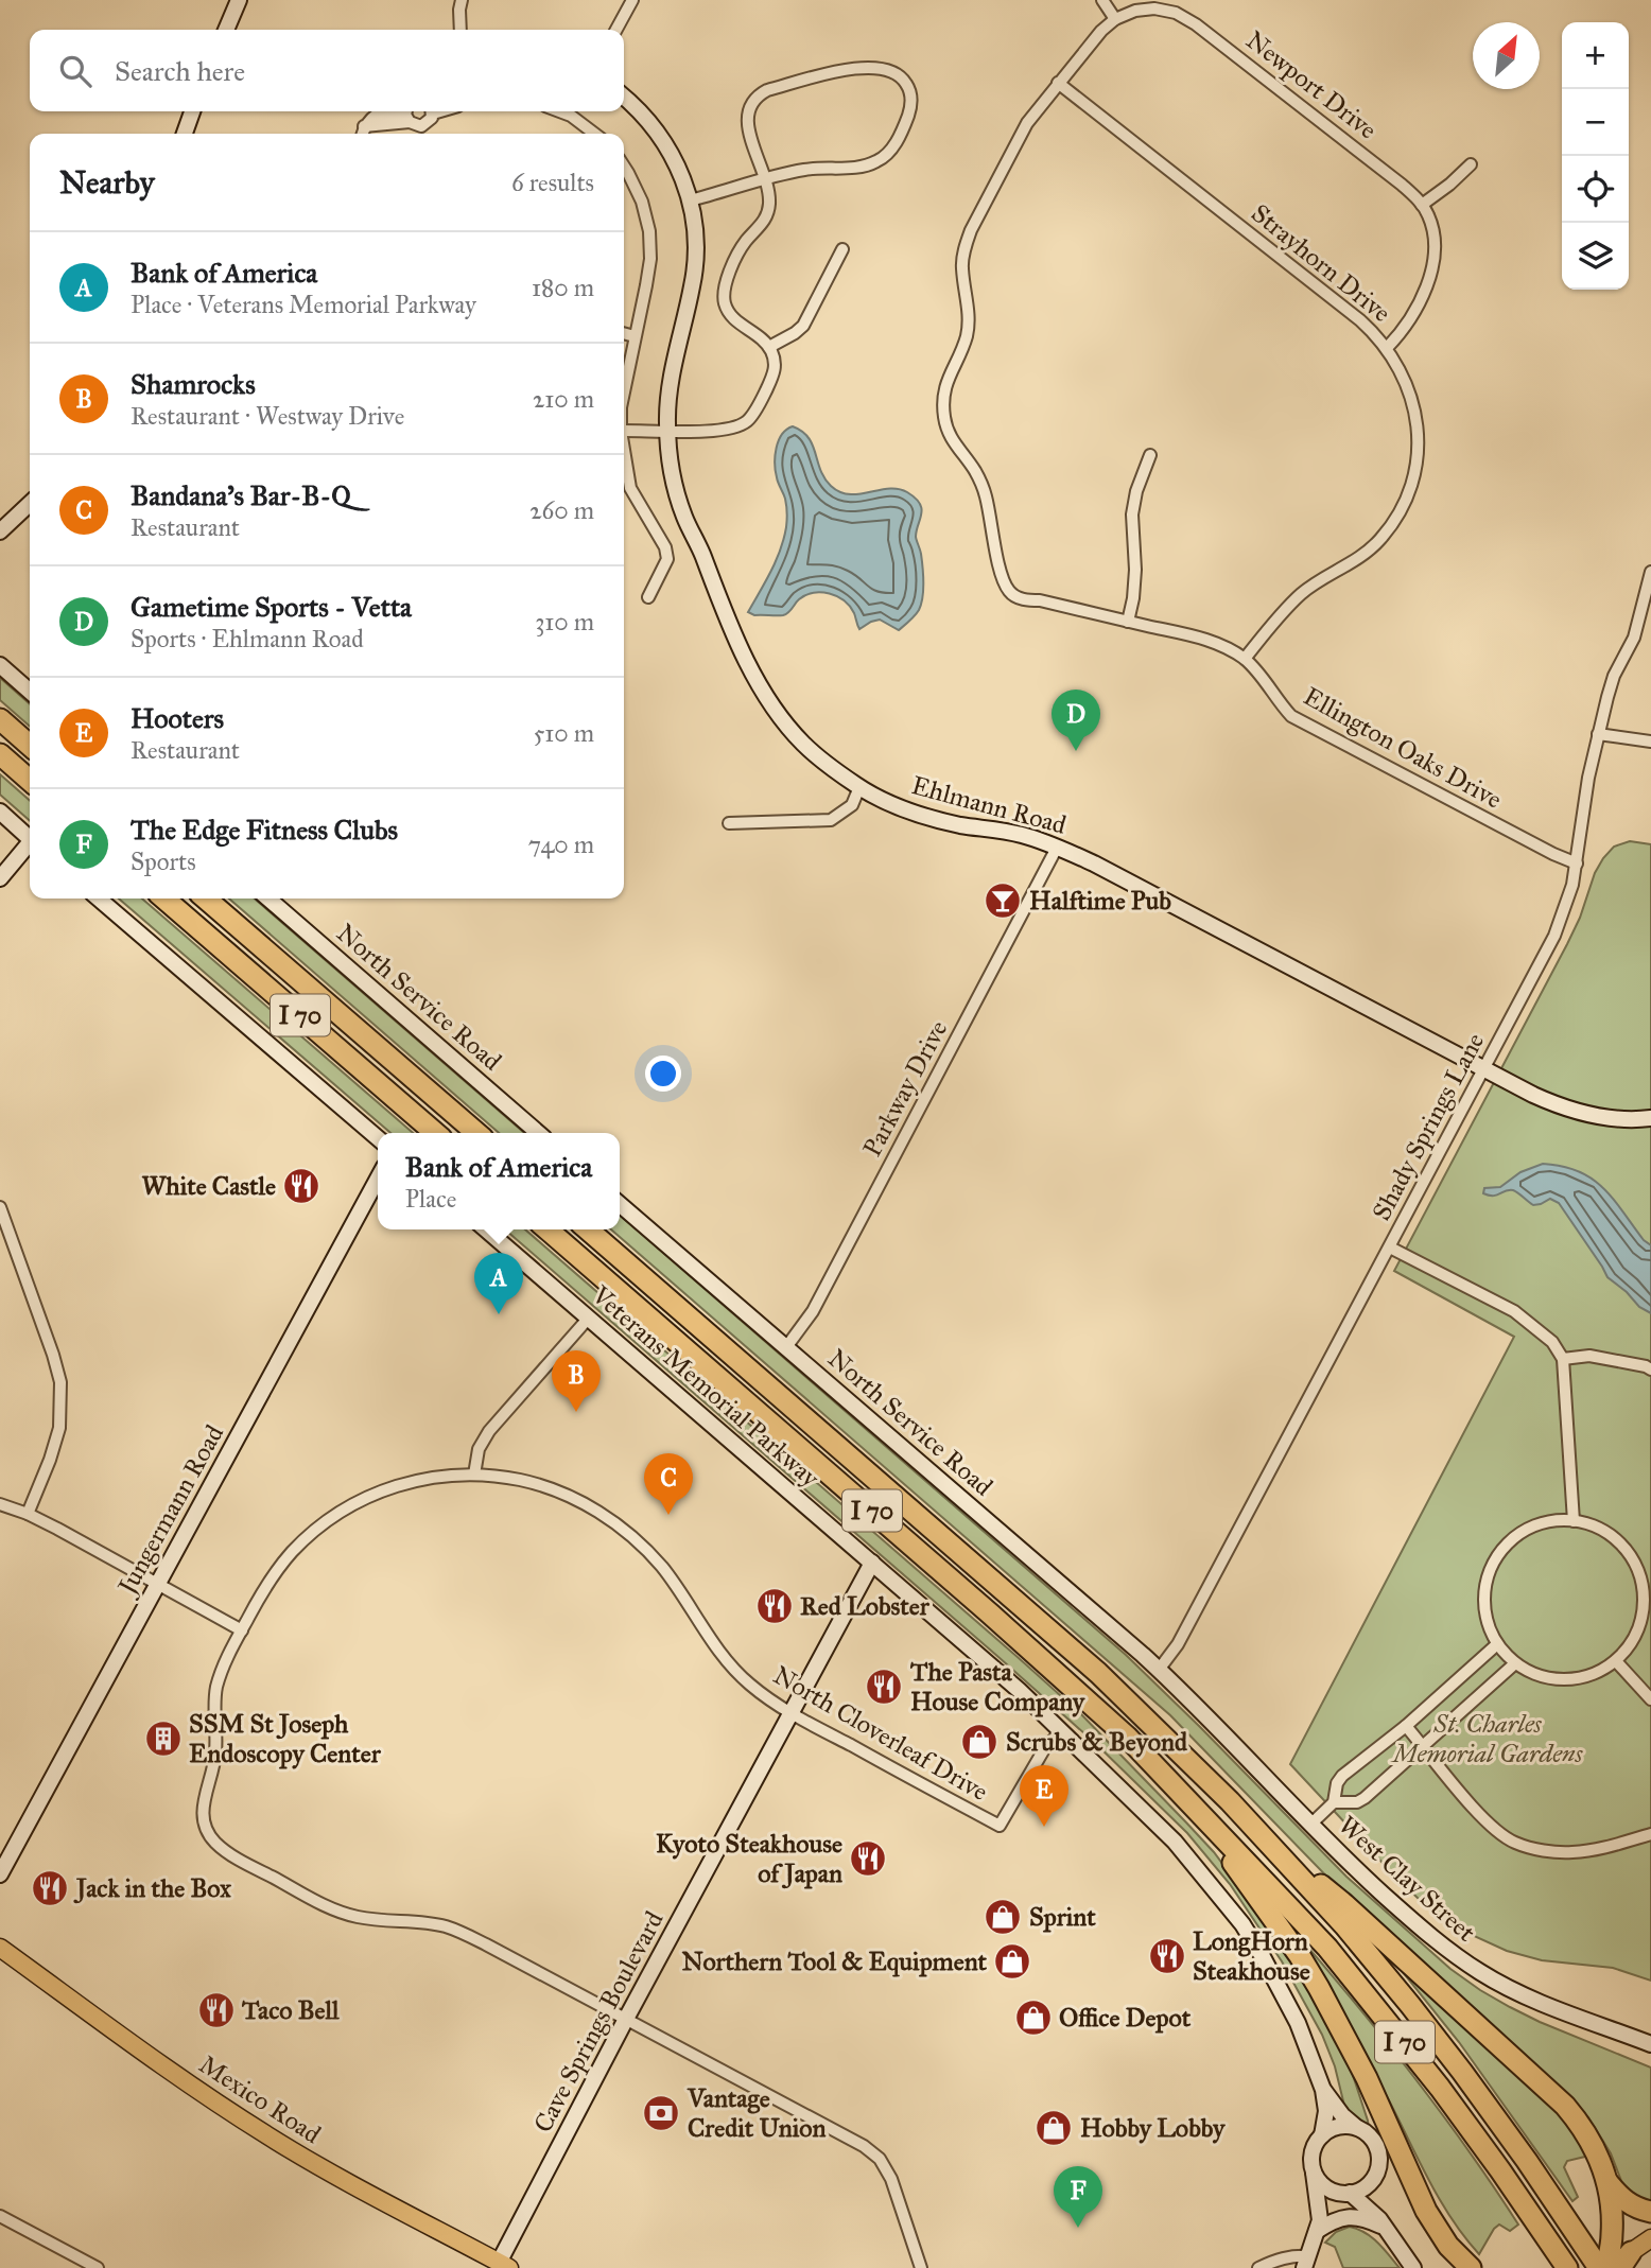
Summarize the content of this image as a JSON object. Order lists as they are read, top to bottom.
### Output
{
  "streets": {
    "highway": ["I 70"],
    "main road": ["Mexico Road"],
    "street": [
      "Newport Drive",
      "Strayhorn Drive",
      "Ellington Oaks Drive",
      "Ehlmann Road",
      "North Service Road",
      "Parkway Drive",
      "Shady Springs Lane",
      "Veterans Memorial Parkway",
      "Jungermann Road",
      "North Cloverleaf Drive",
      "West Clay Street",
      "Cave Springs Boulevard"
    ]
  },
  "crossings": [
    ["Newport Drive", "Strayhorn Drive"],
    ["Newport Drive", "Ellington Oaks Drive"],
    ["Strayhorn Drive", "Ellington Oaks Drive"],
    ["Ellington Oaks Drive", "Shady Springs Lane"],
    ["Ehlmann Road", "Parkway Drive"],
    ["Ehlmann Road", "Shady Springs Lane"],
    ["North Service Road", "Parkway Drive"],
    ["North Service Road", "Shady Springs Lane"],
    ["North Service Road", "West Clay Street"],
    ["Veterans Memorial Parkway", "North Cloverleaf Drive"],
    ["Veterans Memorial Parkway", "Cave Springs Boulevard"],
    ["North Cloverleaf Drive", "Cave Springs Boulevard"],
    ["Cave Springs Boulevard", "Mexico Road"]
  ],
  "parks": ["St. Charles Memorial Gardens"],
  "places": {
    "bar": ["Halftime Pub"],
    "restaurant": [
      "White Castle",
      "Red Lobster",
      "The Pasta House Company",
      "Kyoto Steakhouse of Japan",
      "Jack in the Box",
      "LongHorn Steakhouse",
      "Taco Bell"
    ],
    "building": ["SSM St Joseph Endoscopy Center"],
    "shop": [
      "Scrubs & Beyond",
      "Sprint",
      "Northern Tool & Equipment",
      "Office Depot",
      "Hobby Lobby"
    ],
    "bank": ["Vantage Credit Union"]
  },
  "north": "top right",
  "page": {
    "map_buttons": ["+", "−"],
    "search": "Search here",
    "heading": ["Nearby", "6 results"],
    "list": [
      {
        "mark": "A",
        "name": "Bank of America",
        "note": "Place · Veterans Memorial Parkway",
        "value": "180 m"
      },
      {
        "mark": "B",
        "name": "Shamrocks",
        "note": "Restaurant · Westway Drive",
        "value": "210 m"
      },
      {
        "mark": "C",
        "name": "Bandana's Bar-B-Q",
        "note": "Restaurant",
        "value": "260 m"
      },
      {
        "mark": "D",
        "name": "Gametime Sports - Vetta",
        "note": "Sports · Ehlmann Road",
        "value": "310 m"
      },
      {
        "mark": "E",
        "name": "Hooters",
        "note": "Restaurant",
        "value": "510 m"
      },
      {
        "mark": "F",
        "name": "The Edge Fitness Clubs",
        "note": "Sports",
        "value": "740 m"
      }
    ],
    "pins": [
      "D",
      "A",
      "B",
      "C",
      "E",
      "F"
    ],
    "popup": ["Bank of America", "Place"]
  }
}
